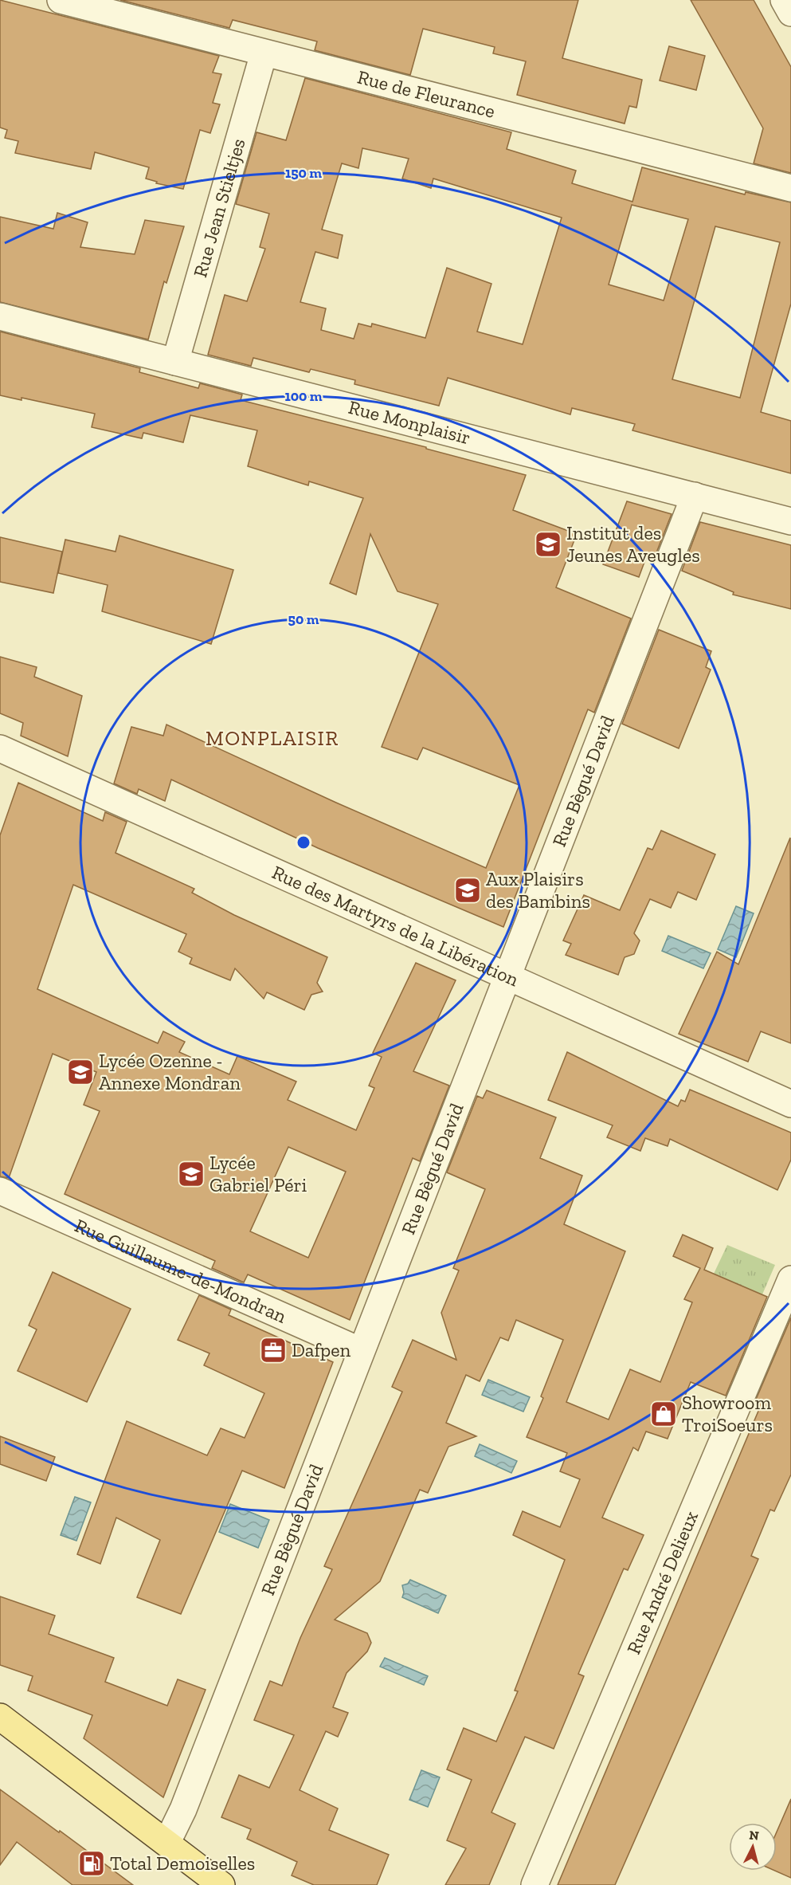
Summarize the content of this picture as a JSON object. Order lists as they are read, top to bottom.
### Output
{
  "streets": {
    "street": [
      "Rue de Fleurance",
      "Rue Jean Stieltjes",
      "Rue Monplaisir",
      "Rue Bègué David",
      "Rue des Martyrs de la Libération",
      "Rue Guillaume-de-Mondran",
      "Rue André Delieux"
    ]
  },
  "crossings": [
    ["Rue de Fleurance", "Rue Jean Stieltjes"],
    ["Rue Jean Stieltjes", "Rue Monplaisir"],
    ["Rue Monplaisir", "Rue Bègué David"],
    ["Rue Bègué David", "Rue des Martyrs de la Libération"],
    ["Rue Bègué David", "Rue Guillaume-de-Mondran"]
  ],
  "districts": ["MONPLAISIR"],
  "places": {
    "school or university": [
      "Institut des Jeunes Aveugles",
      "Aux Plaisirs des Bambins",
      "Lycée Ozenne - Annexe Mondran",
      "Lycée Gabriel Péri"
    ],
    "office": ["Dafpen"],
    "shop": ["Showroom TroiSoeurs"],
    "fuel station": ["Total Demoiselles"]
  },
  "north": "top",
  "rings": ["150 m", "100 m", "50 m"]
}
